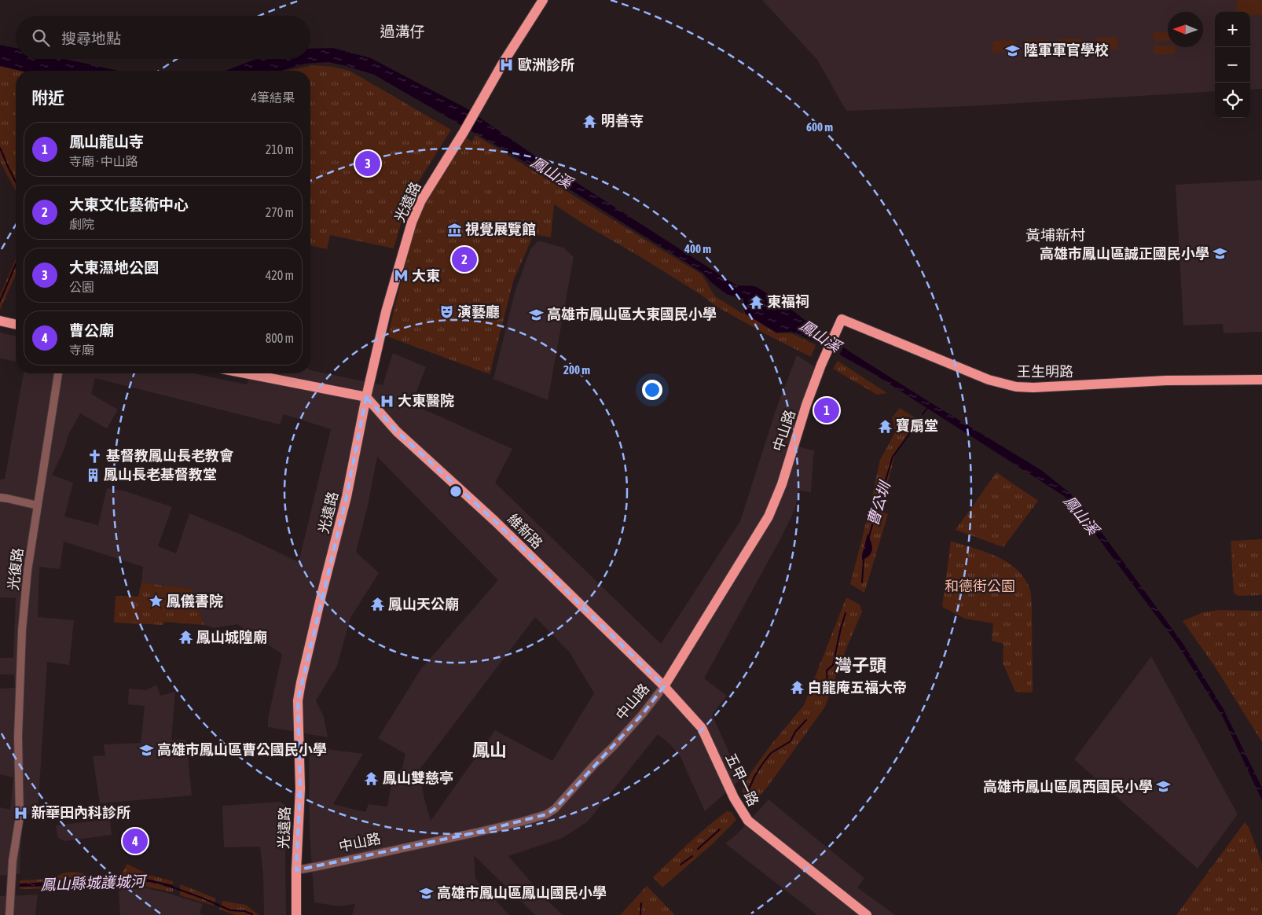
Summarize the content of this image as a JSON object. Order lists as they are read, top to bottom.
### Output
{
  "streets": {
    "main road": [
      "光遠路",
      "王生明路",
      "中山路",
      "維新路",
      "五甲一路"
    ],
    "street": ["光復路"]
  },
  "crossings": [
    ["光遠路", "中山路"],
    ["光遠路", "維新路"],
    ["王生明路", "中山路"],
    ["中山路", "維新路"],
    ["中山路", "五甲一路"],
    ["維新路", "五甲一路"]
  ],
  "districts": [
    "過溝仔",
    "黃埔新村",
    "灣子頭",
    "鳳山"
  ],
  "water": ["鳳山溪", "曹公圳", "鳳山縣城護城河"],
  "parks": ["和德街公園"],
  "places": {
    "school or university": [
      "陸軍軍官學校",
      "高雄市鳳山區誠正國民小學",
      "高雄市鳳山區大東國民小學",
      "高雄市鳳山區曹公國民小學",
      "高雄市鳳山區鳳西國民小學",
      "高雄市鳳山區鳳山國民小學"
    ],
    "hospital": ["歐洲診所", "大東醫院", "新華田內科診所"],
    "temple": [
      "明善寺",
      "東福祠",
      "寶扇堂",
      "鳳山天公廟",
      "鳳山城隍廟",
      "白龍庵五福大帝",
      "鳳山雙慈亭"
    ],
    "museum": ["視覺展覽館"],
    "metro station": ["大東"],
    "theatre": ["演藝廳"],
    "church": ["基督教鳳山長老教會"],
    "building": ["鳳山長老基督教堂"],
    "place": ["鳳儀書院"]
  },
  "north": "left",
  "page": {
    "map_buttons": ["+", "−"],
    "search": "搜尋地點",
    "heading": ["附近", "4筆結果"],
    "list": [
      {
        "mark": "1",
        "name": "鳳山龍山寺",
        "note": "寺廟 · 中山路",
        "value": "210 m"
      },
      {
        "mark": "2",
        "name": "大東文化藝術中心",
        "note": "劇院",
        "value": "270 m"
      },
      {
        "mark": "3",
        "name": "大東濕地公園",
        "note": "公園",
        "value": "420 m"
      },
      {
        "mark": "4",
        "name": "曹公廟",
        "note": "寺廟",
        "value": "800 m"
      }
    ],
    "pins": [
      "3",
      "2",
      "1",
      "4"
    ]
  },
  "rings": ["600 m", "400 m", "200 m"]
}
